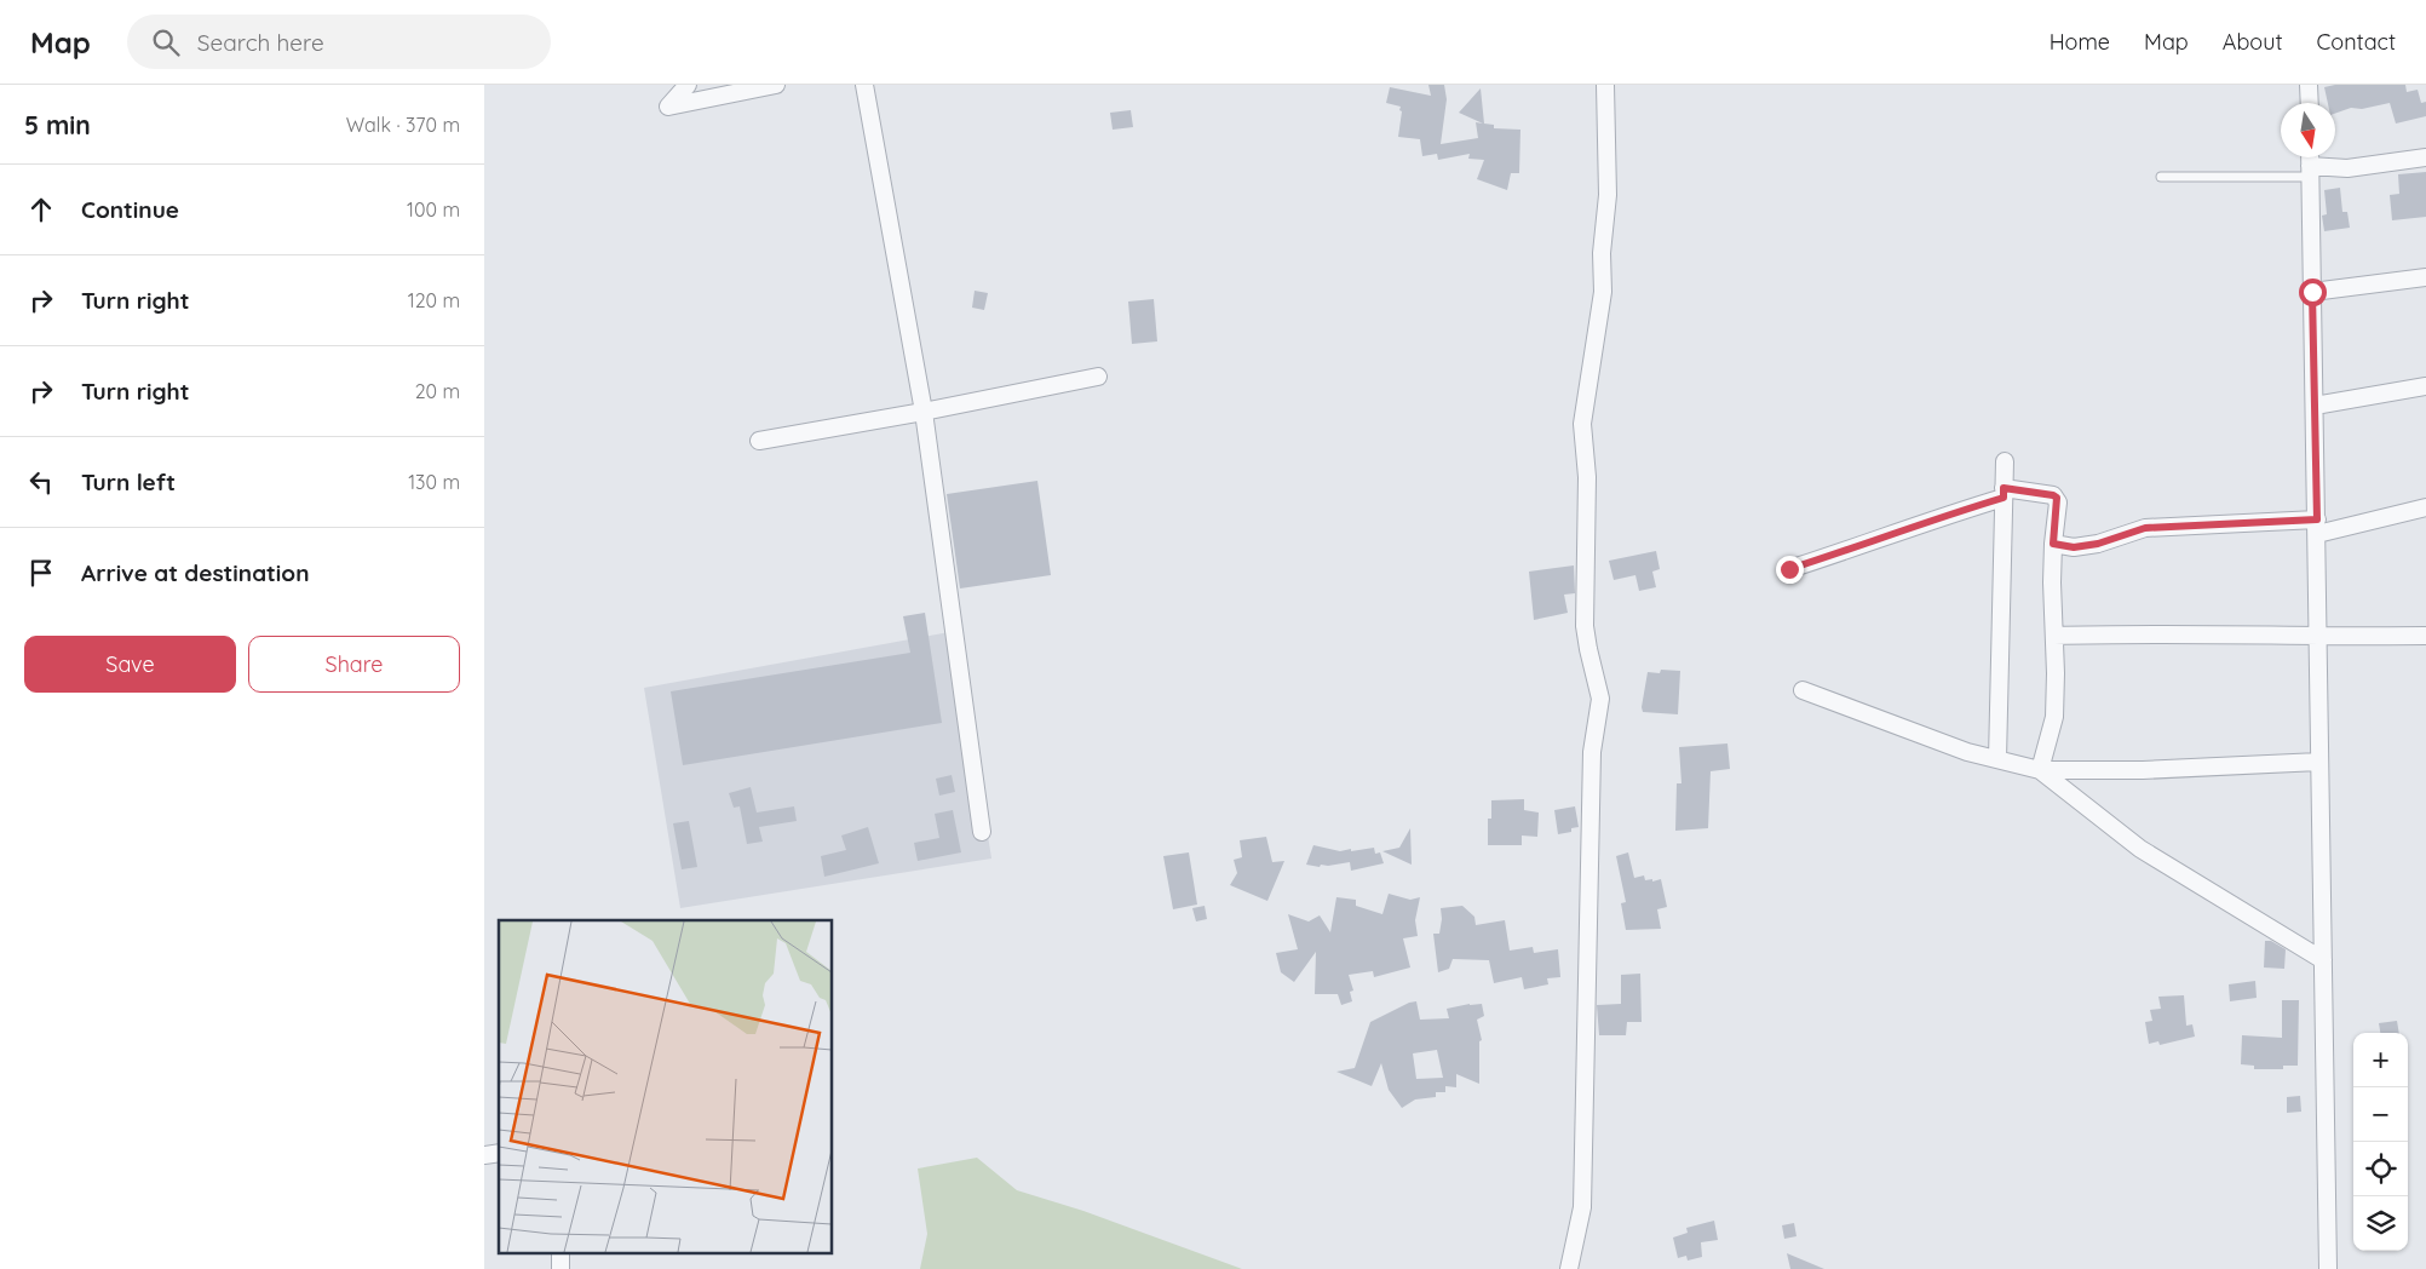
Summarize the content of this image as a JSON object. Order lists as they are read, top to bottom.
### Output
{
  "north": "bottom",
  "page": {
    "header": "Map",
    "search": "Search here",
    "nav": [
      "Home",
      "Map",
      "About",
      "Contact"
    ],
    "heading": ["5 min", "Walk · 370 m"],
    "list": [
      ["Continue", "100 m"],
      ["Turn right", "120 m"],
      ["Turn right", "20 m"],
      ["Turn left", "130 m"],
      "Arrive at destination"
    ],
    "buttons": ["Save", "Share"],
    "map_buttons": ["+", "−"]
  }
}
